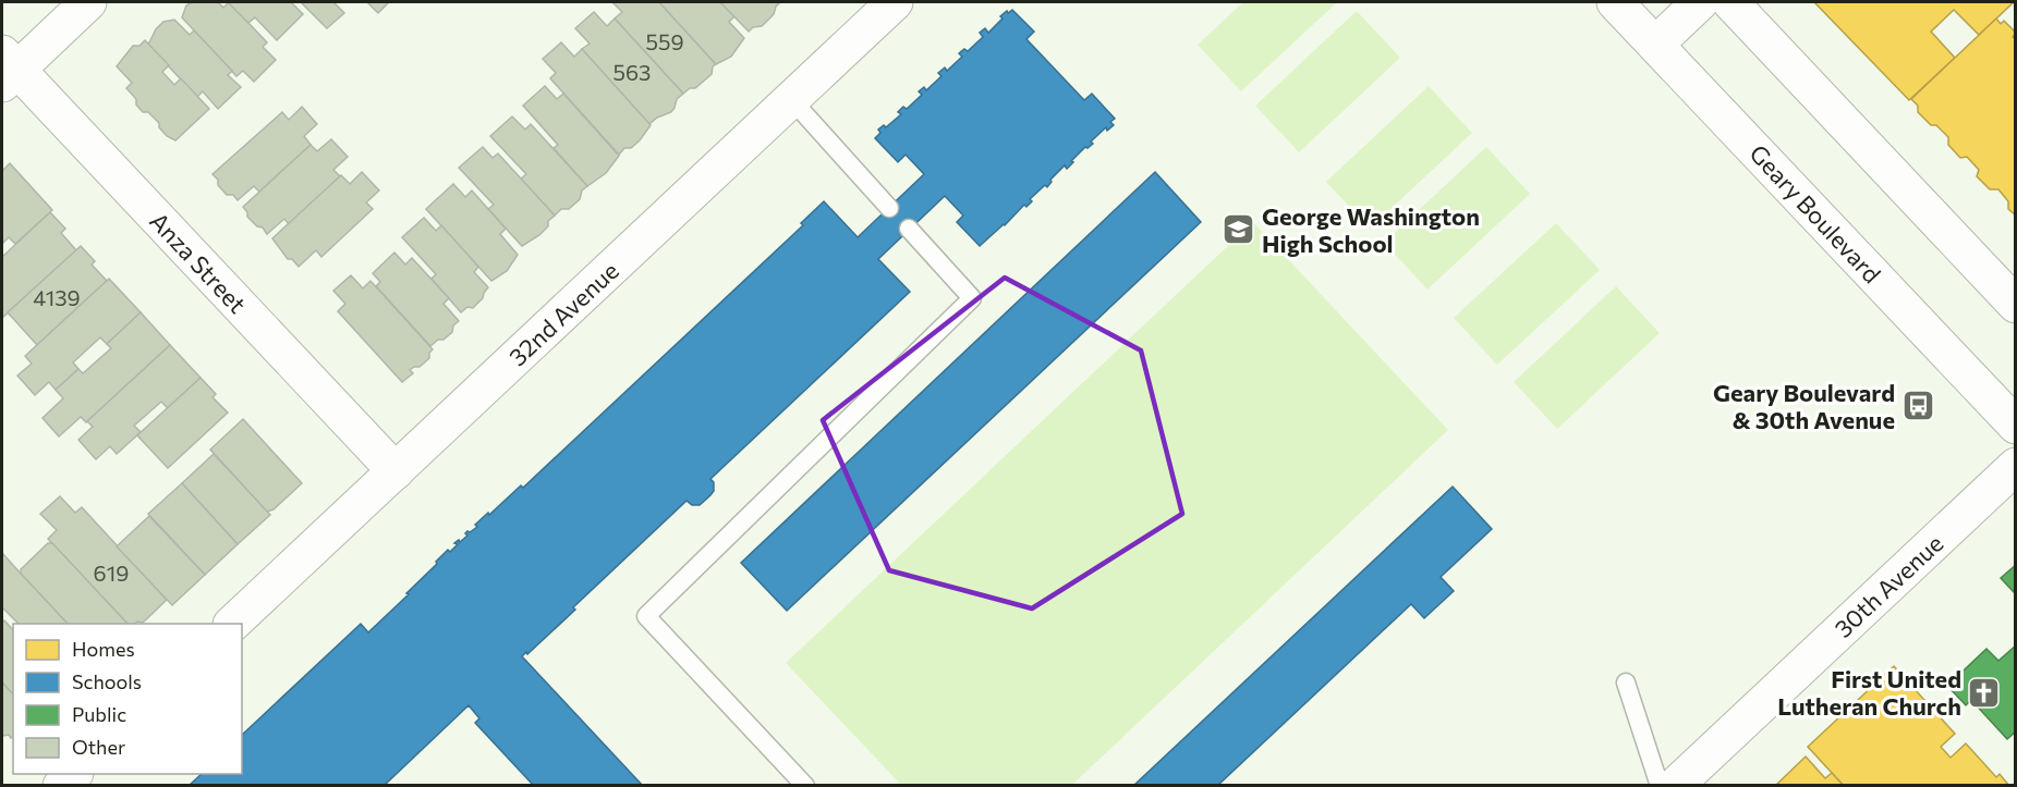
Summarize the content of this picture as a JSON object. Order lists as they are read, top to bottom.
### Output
{
  "streets": {
    "street": [
      "Geary Boulevard",
      "Anza Street",
      "32nd Avenue",
      "30th Avenue"
    ]
  },
  "crossings": [
    ["Anza Street", "32nd Avenue"]
  ],
  "places": {
    "school or university": ["George Washington High School"],
    "bus stop": ["Geary Boulevard & 30th Avenue"],
    "church": ["First United Lutheran Church"]
  },
  "house_numbers": [
    "559",
    "563",
    "4139",
    "619"
  ],
  "legend": [
    "Homes",
    "Schools",
    "Public",
    "Other"
  ]
}
